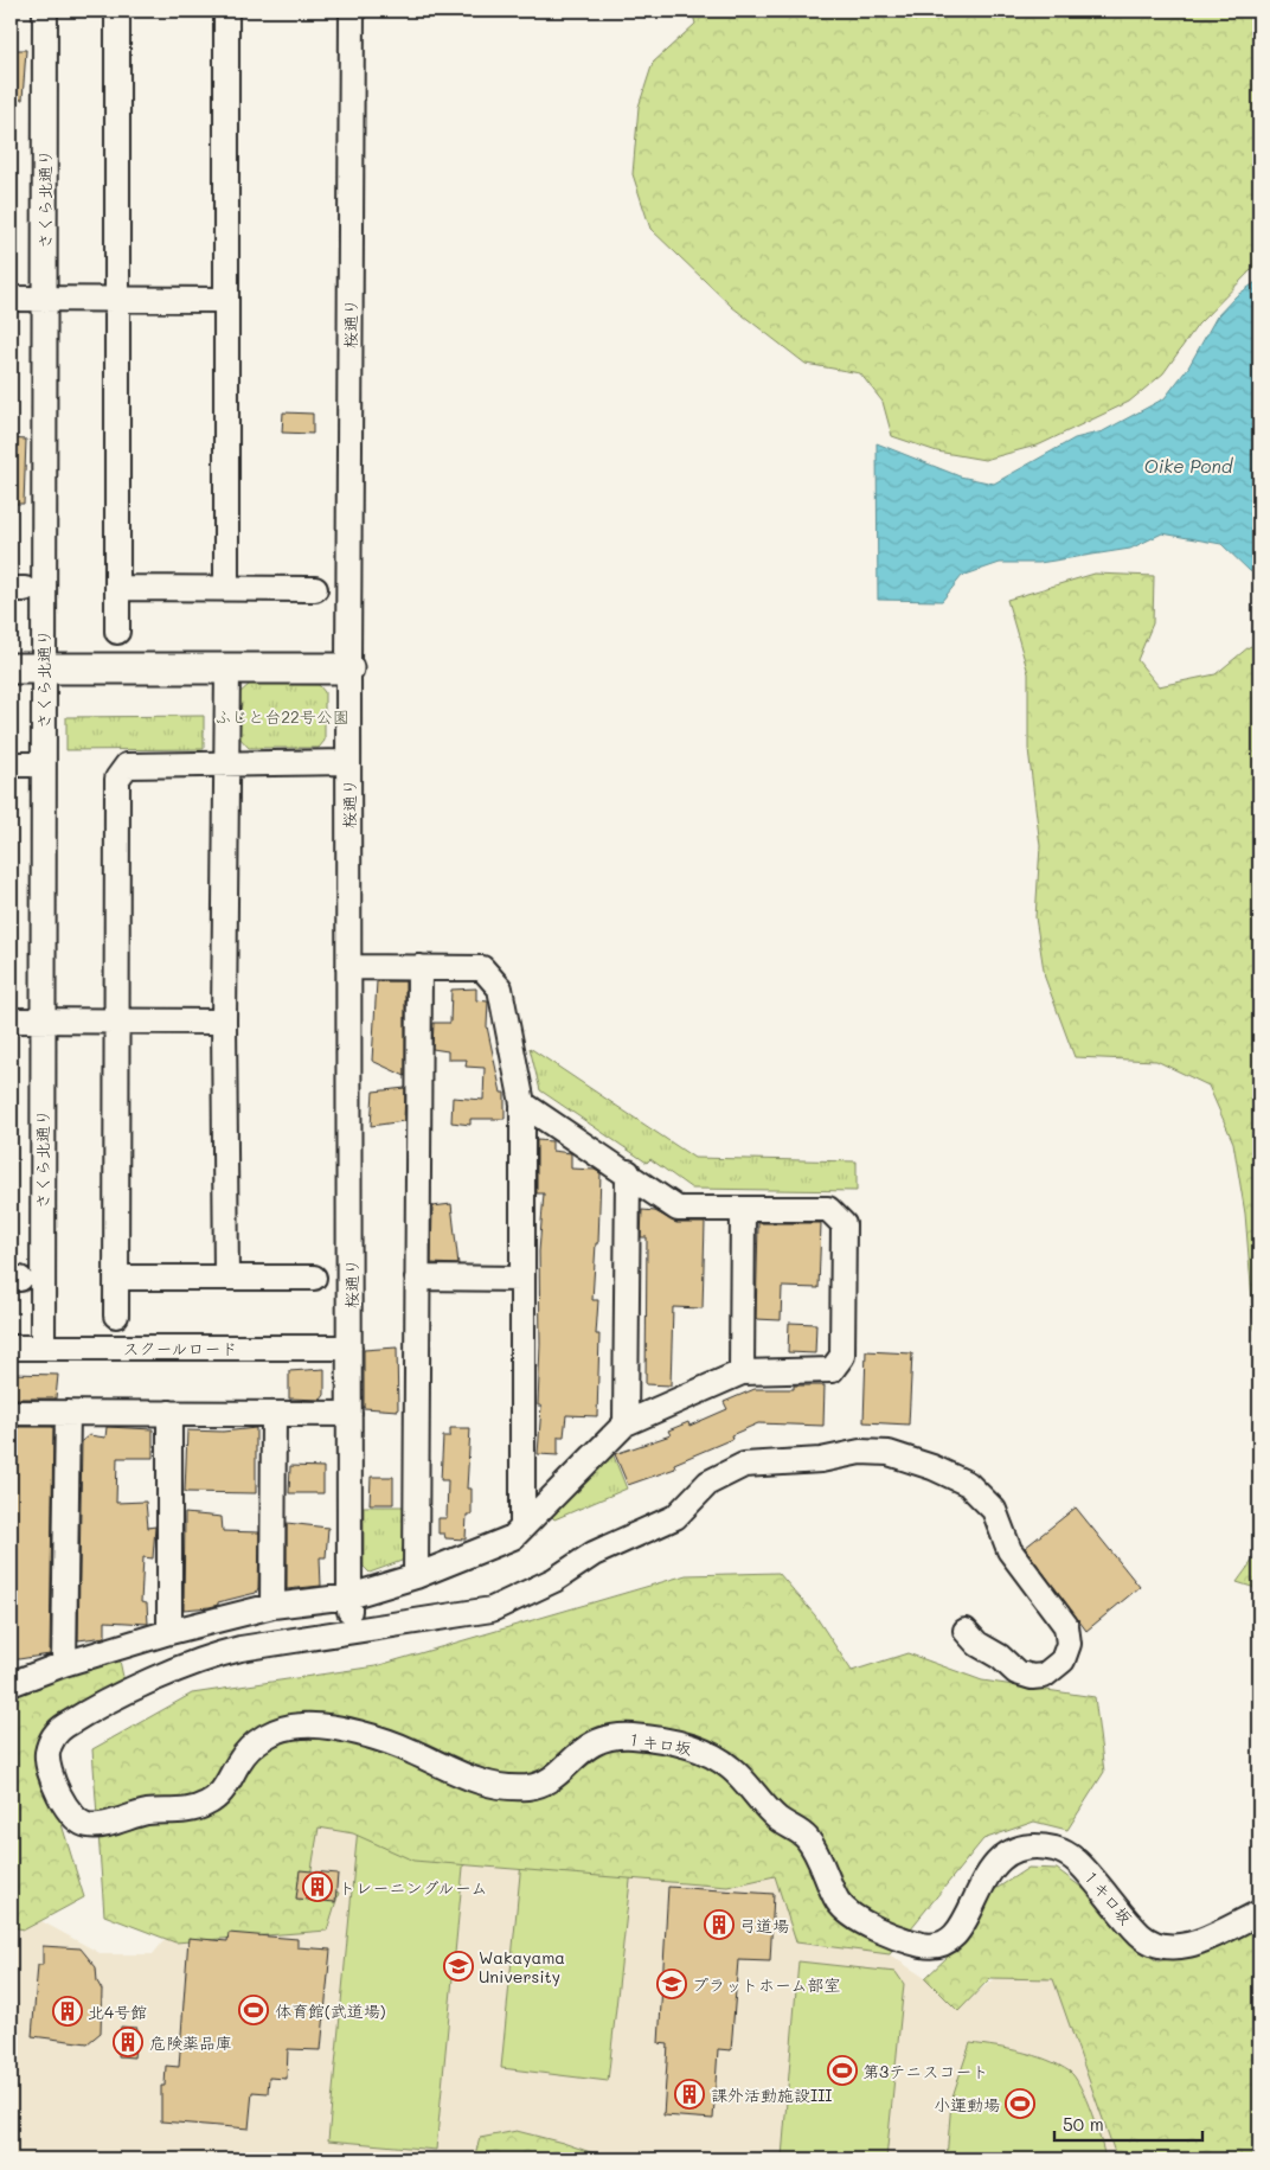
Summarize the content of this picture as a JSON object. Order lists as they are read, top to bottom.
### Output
{
  "streets": {
    "street": [
      "さくら北通り",
      "桜通り",
      "スクールロード",
      "１キロ坂"
    ]
  },
  "crossings": [
    ["さくら北通り", "スクールロード"],
    ["桜通り", "スクールロード"],
    ["桜通り", "１キロ坂"]
  ],
  "water": ["Oike Pond"],
  "parks": ["ふじと台22号公園"],
  "places": {
    "building": [
      "トレーニングルーム",
      "弓道場",
      "北4号館",
      "危険薬品庫",
      "課外活動施設III"
    ],
    "school or university": ["Wakayama University", "プラットホーム部室"],
    "sports": ["体育館(武道場)", "第3テニスコート", "小運動場"]
  },
  "scale_bar": "50 m"
}
